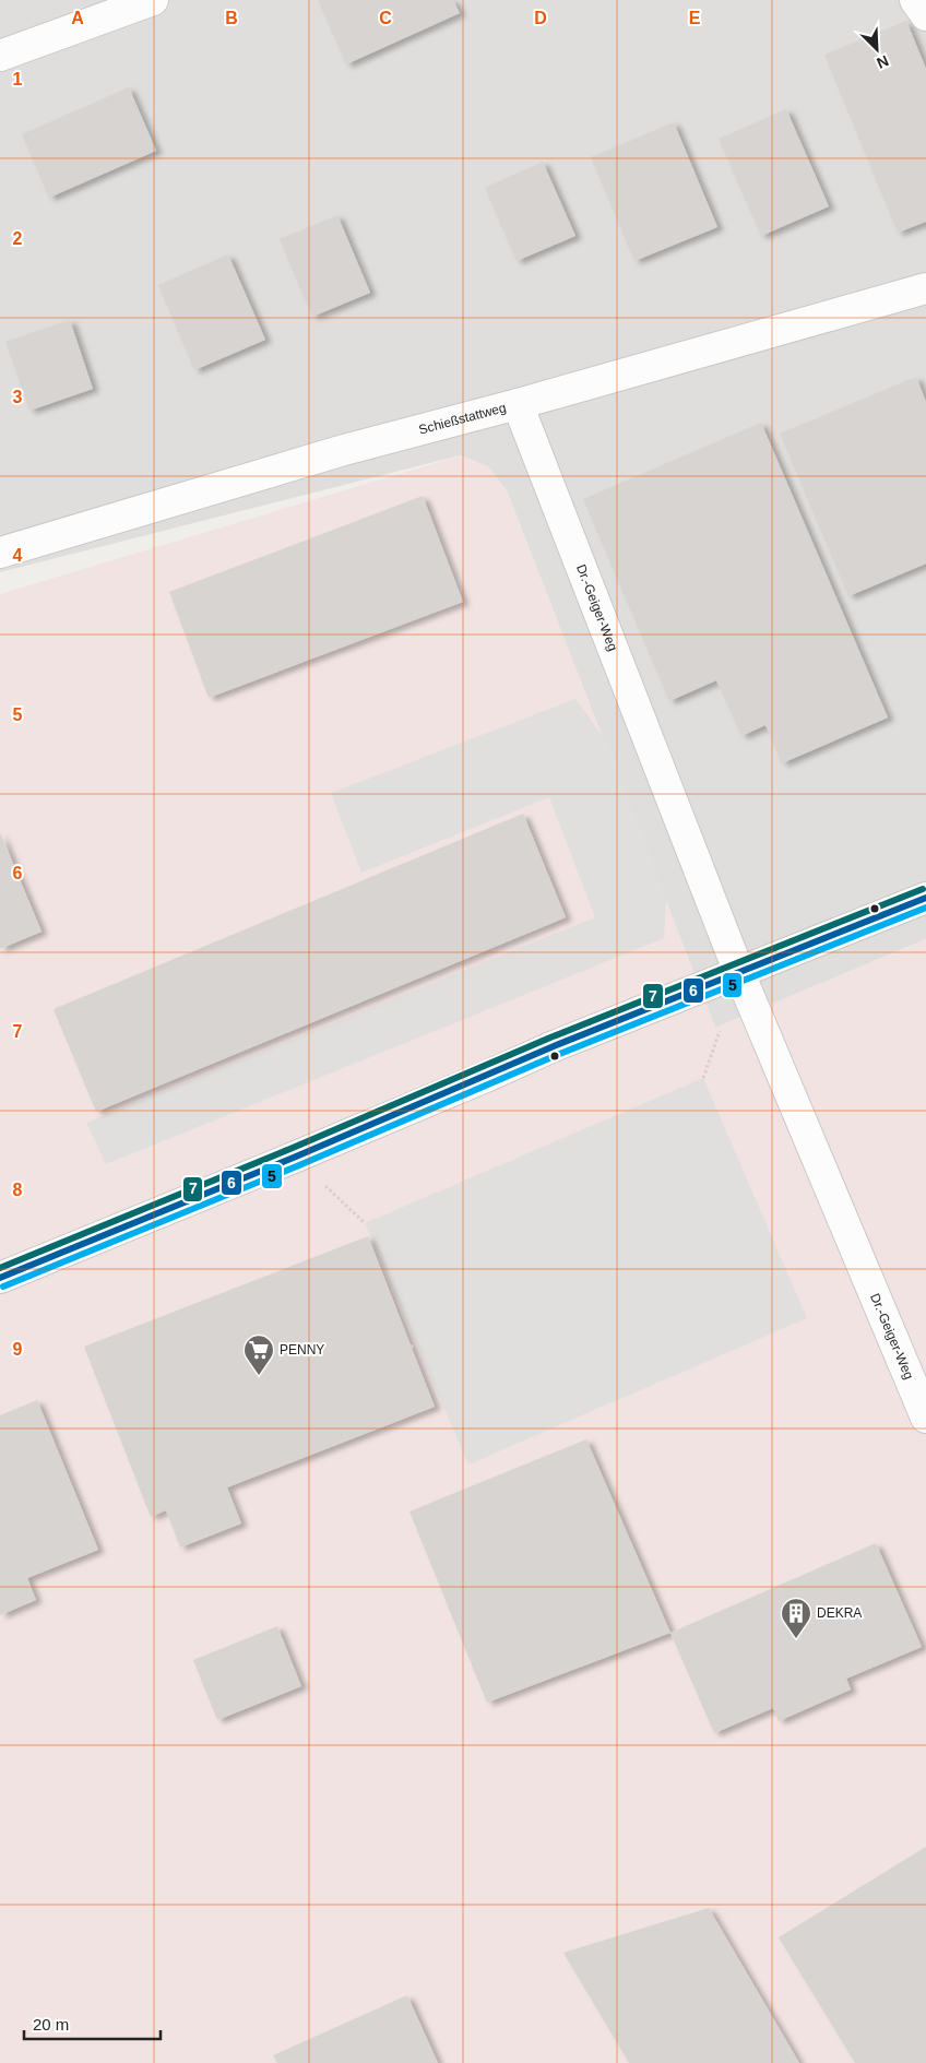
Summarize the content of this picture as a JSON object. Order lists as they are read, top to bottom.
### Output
{
  "streets": {
    "street": ["Schießstattweg", "Dr.-Geiger-Weg"]
  },
  "crossings": [
    ["Schießstattweg", "Dr.-Geiger-Weg"]
  ],
  "places": {
    "supermarket": ["PENNY"],
    "building": ["DEKRA"]
  },
  "lines": ["transit line 7", "transit line 6", "transit line 5"],
  "scale_bar": "20 m",
  "north": "bottom right",
  "grid": {
    "columns": [
      "A",
      "B",
      "C",
      "D",
      "E"
    ],
    "rows": [
      "1",
      "2",
      "3",
      "4",
      "5",
      "6",
      "7",
      "8",
      "9"
    ]
  }
}
